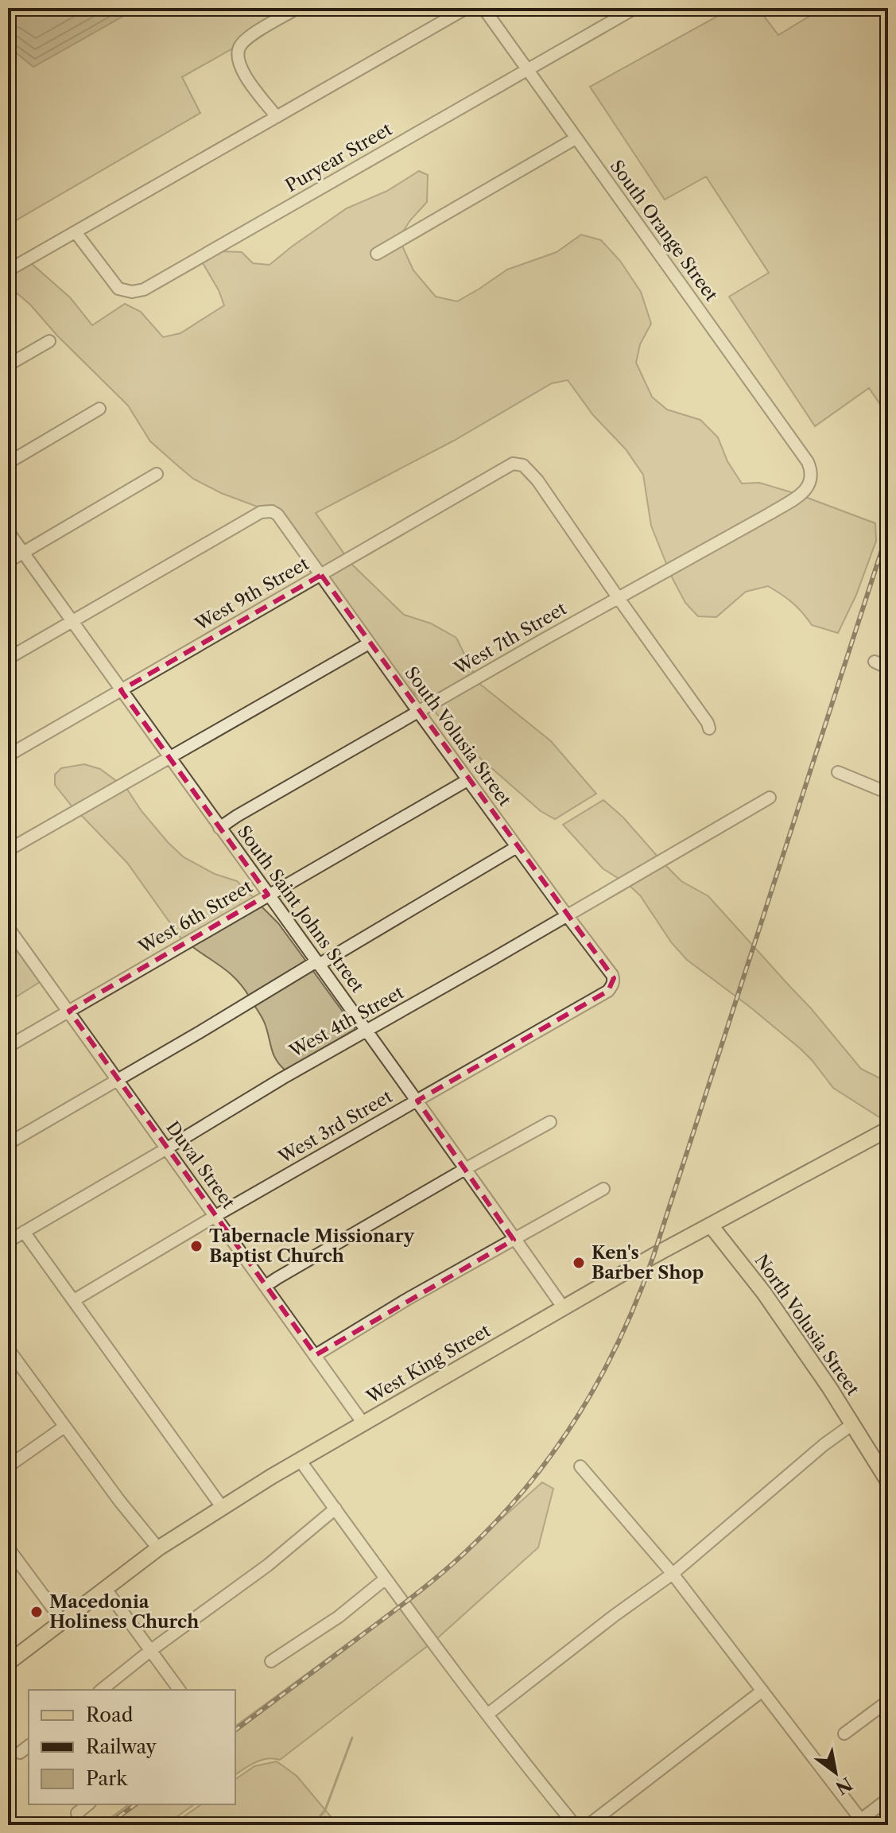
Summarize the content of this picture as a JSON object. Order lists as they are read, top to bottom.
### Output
{
  "streets": {
    "main road": ["North Volusia Street", "West King Street"],
    "street": [
      "Puryear Street",
      "South Orange Street",
      "West 9th Street",
      "West 7th Street",
      "South Volusia Street",
      "South Saint Johns Street",
      "West 6th Street",
      "West 4th Street",
      "West 3rd Street",
      "Duval Street"
    ]
  },
  "crossings": [
    ["Puryear Street", "South Orange Street"],
    ["South Orange Street", "West 7th Street"],
    ["West 9th Street", "West 7th Street"],
    ["West 9th Street", "South Volusia Street"],
    ["West 9th Street", "South Saint Johns Street"],
    ["West 7th Street", "South Volusia Street"],
    ["West 7th Street", "South Saint Johns Street"],
    ["South Volusia Street", "South Saint Johns Street"],
    ["South Volusia Street", "West 6th Street"],
    ["South Volusia Street", "West 4th Street"],
    ["South Volusia Street", "West 3rd Street"],
    ["South Saint Johns Street", "West 6th Street"],
    ["South Saint Johns Street", "West 4th Street"],
    ["South Saint Johns Street", "West 3rd Street"],
    ["South Saint Johns Street", "West King Street"],
    ["West 6th Street", "Duval Street"],
    ["West 4th Street", "Duval Street"],
    ["West 3rd Street", "Duval Street"],
    ["Duval Street", "West King Street"],
    ["North Volusia Street", "West King Street"]
  ],
  "places": ["Tabernacle Missionary Baptist Church", "Ken's Barber Shop", "Macedonia Holiness Church"],
  "legend": ["Road", "Railway", "Park"],
  "north": "bottom right"
}
